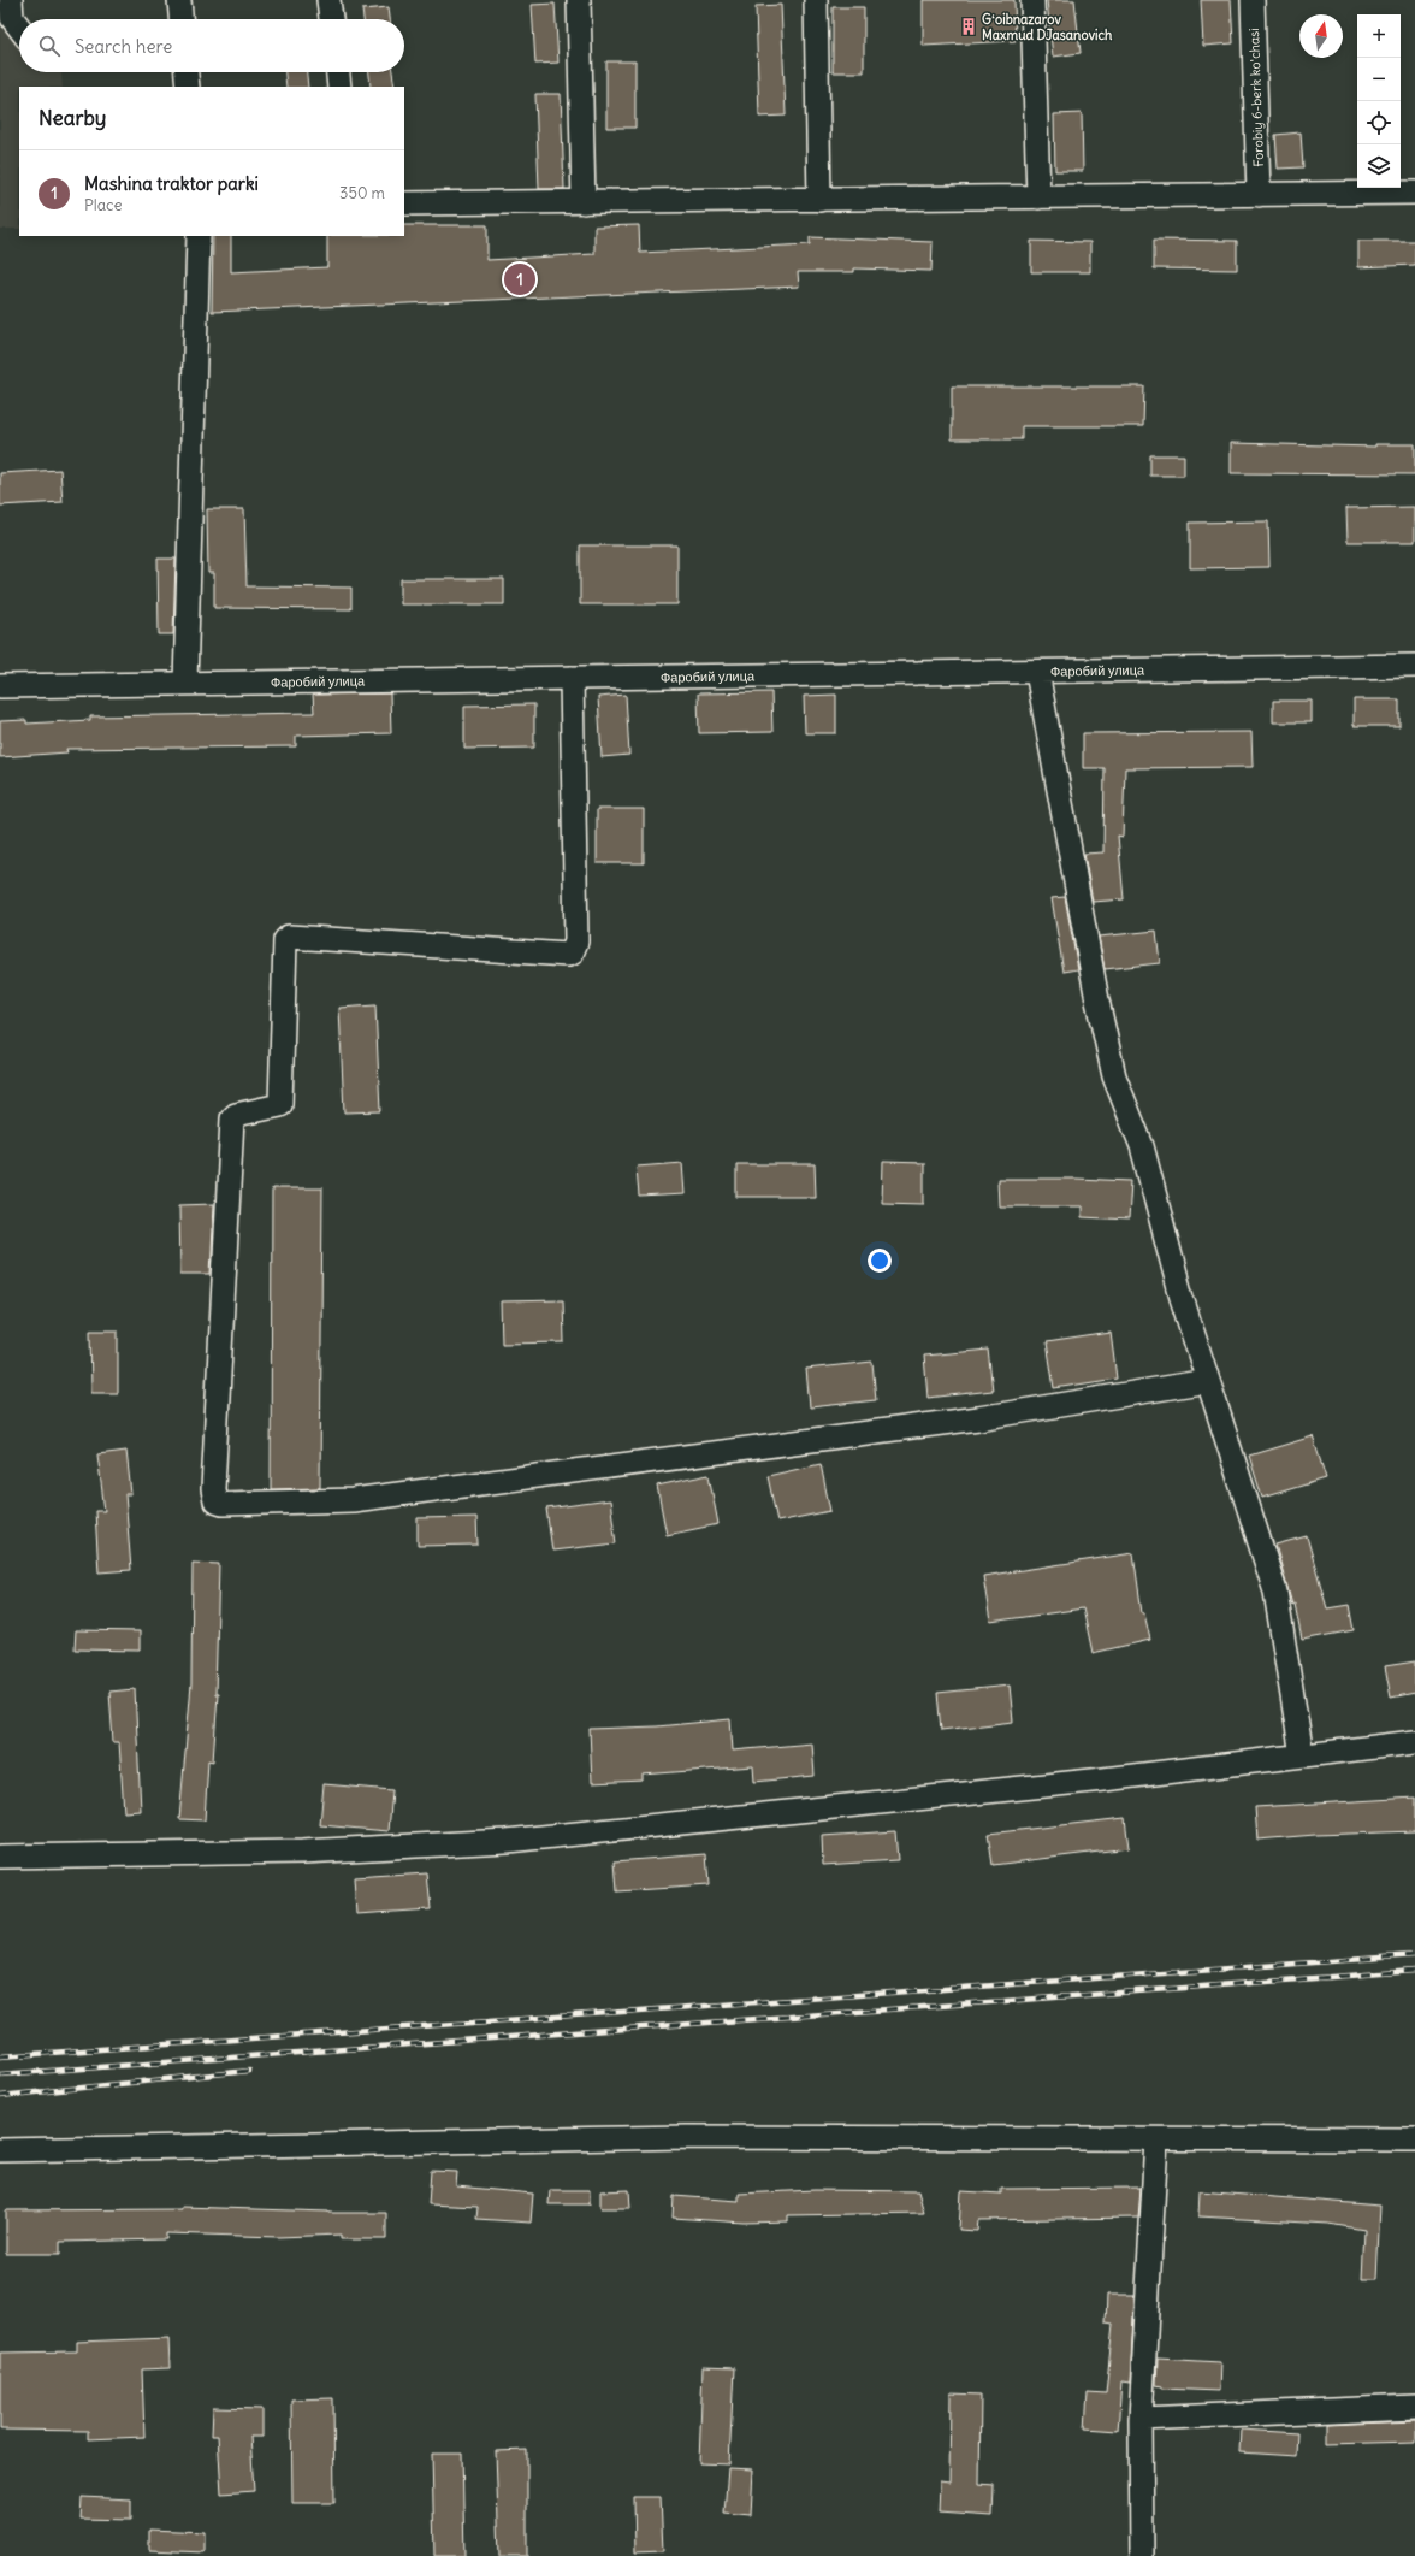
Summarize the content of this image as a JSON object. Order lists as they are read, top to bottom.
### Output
{
  "streets": {
    "street": ["Forobiy 6-berk koʻchasi", "Фаробий улица"]
  },
  "places": {
    "building": ["Gʻoibnazarov Maxmud DJasanovich"]
  },
  "north": "top",
  "page": {
    "map_buttons": ["+", "−"],
    "search": "Search here",
    "heading": "Nearby",
    "list": [
      {
        "mark": "1",
        "name": "Mashina traktor parki",
        "note": "Place",
        "value": "350 m"
      }
    ],
    "pins": "1"
  }
}
